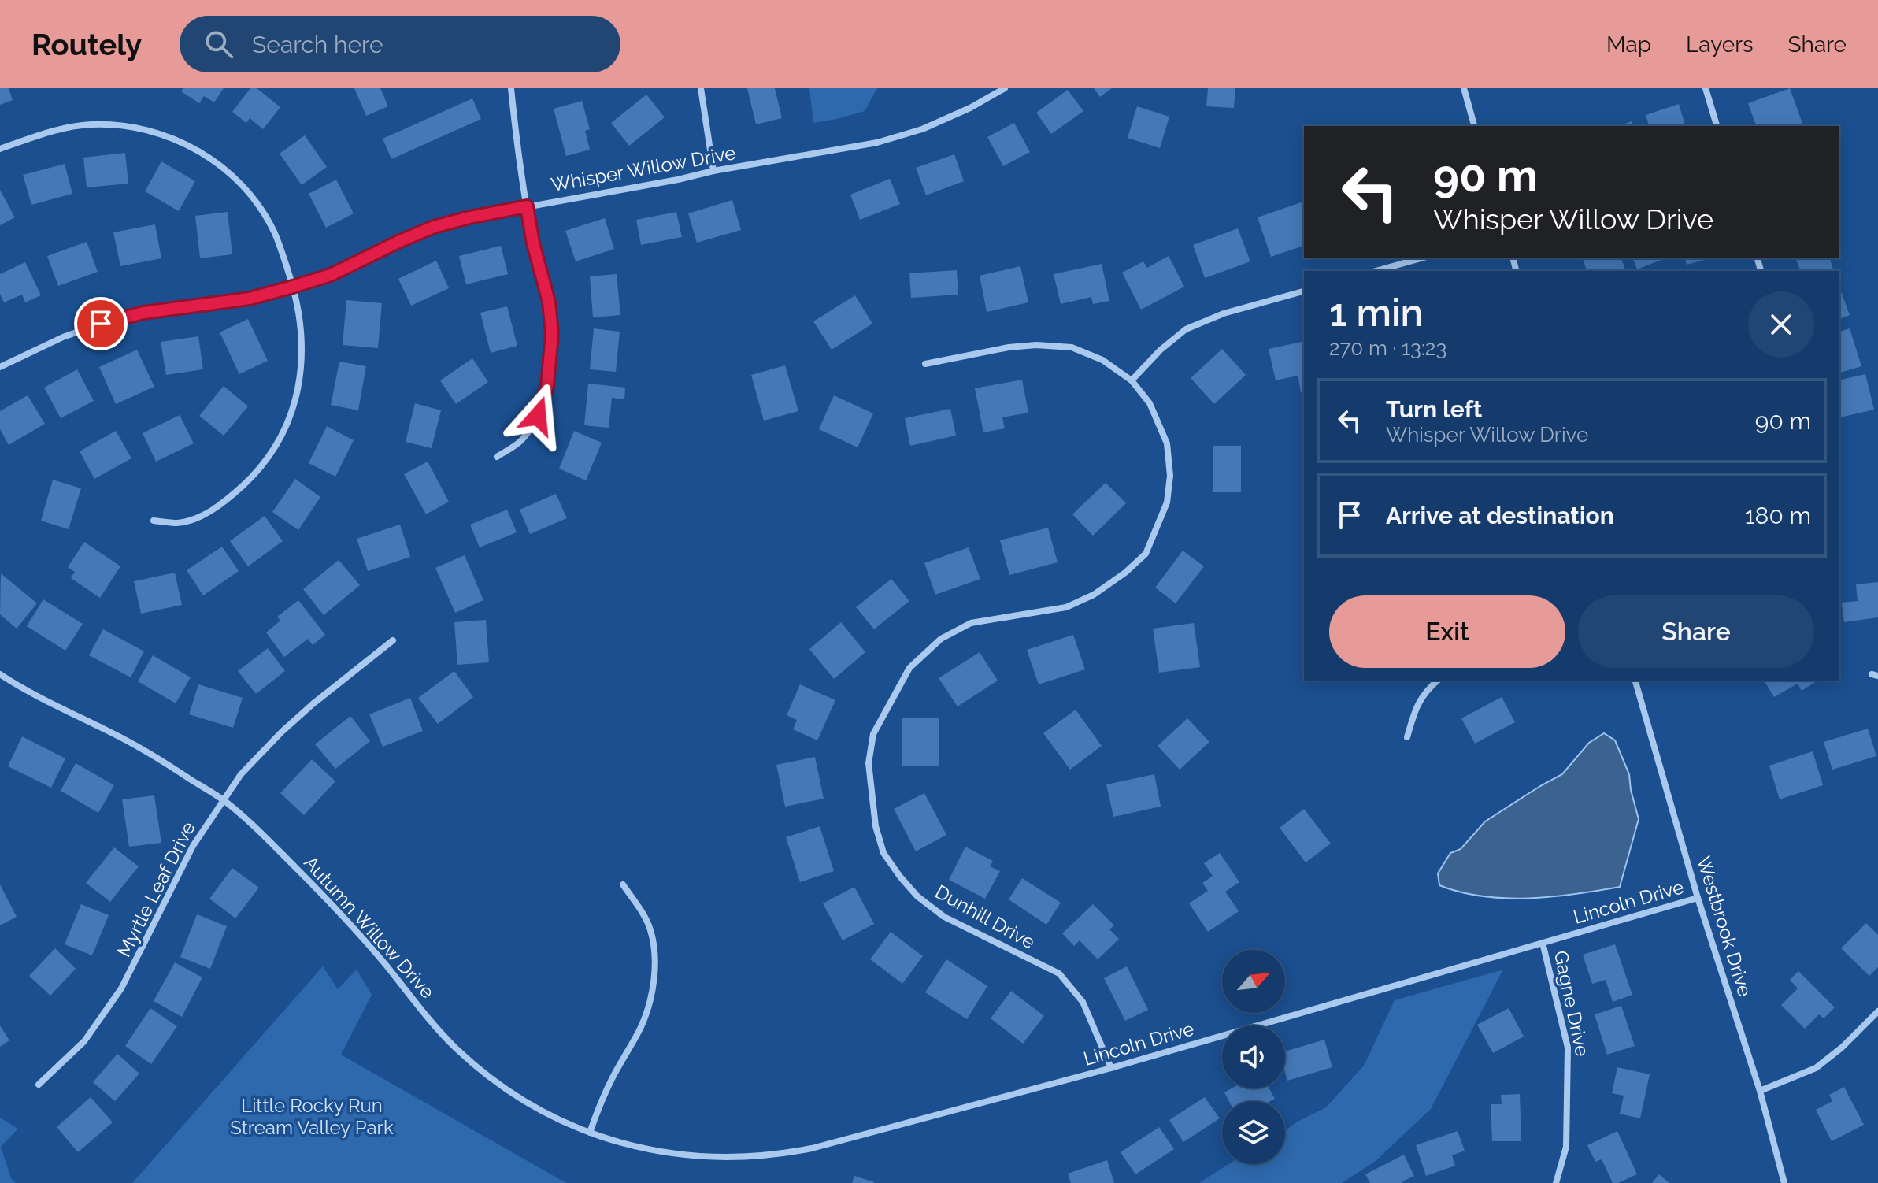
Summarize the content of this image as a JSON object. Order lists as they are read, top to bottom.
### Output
{
  "streets": {
    "street": [
      "Whisper Willow Drive",
      "Myrtle Leaf Drive",
      "Lincoln Drive",
      "Dunhill Drive",
      "Westbrook Drive",
      "Autumn Willow Drive",
      "Gagne Drive"
    ]
  },
  "crossings": [
    ["Myrtle Leaf Drive", "Autumn Willow Drive"],
    ["Lincoln Drive", "Dunhill Drive"],
    ["Lincoln Drive", "Westbrook Drive"],
    ["Lincoln Drive", "Autumn Willow Drive"],
    ["Lincoln Drive", "Gagne Drive"]
  ],
  "parks": ["Little Rocky Run Stream Valley Park"],
  "north": "top right",
  "page": {
    "header": "Routely",
    "search": "Search here",
    "nav": ["Map", "Layers", "Share"],
    "turn": ["90 m", "Whisper Willow Drive"],
    "heading": ["1 min", "270 m · 13:23"],
    "list": [
      {
        "name": "Turn left",
        "note": "Whisper Willow Drive",
        "value": "90 m"
      },
      {
        "name": "Arrive at destination",
        "value": "180 m"
      }
    ],
    "buttons": ["Exit", "Share"]
  }
}
